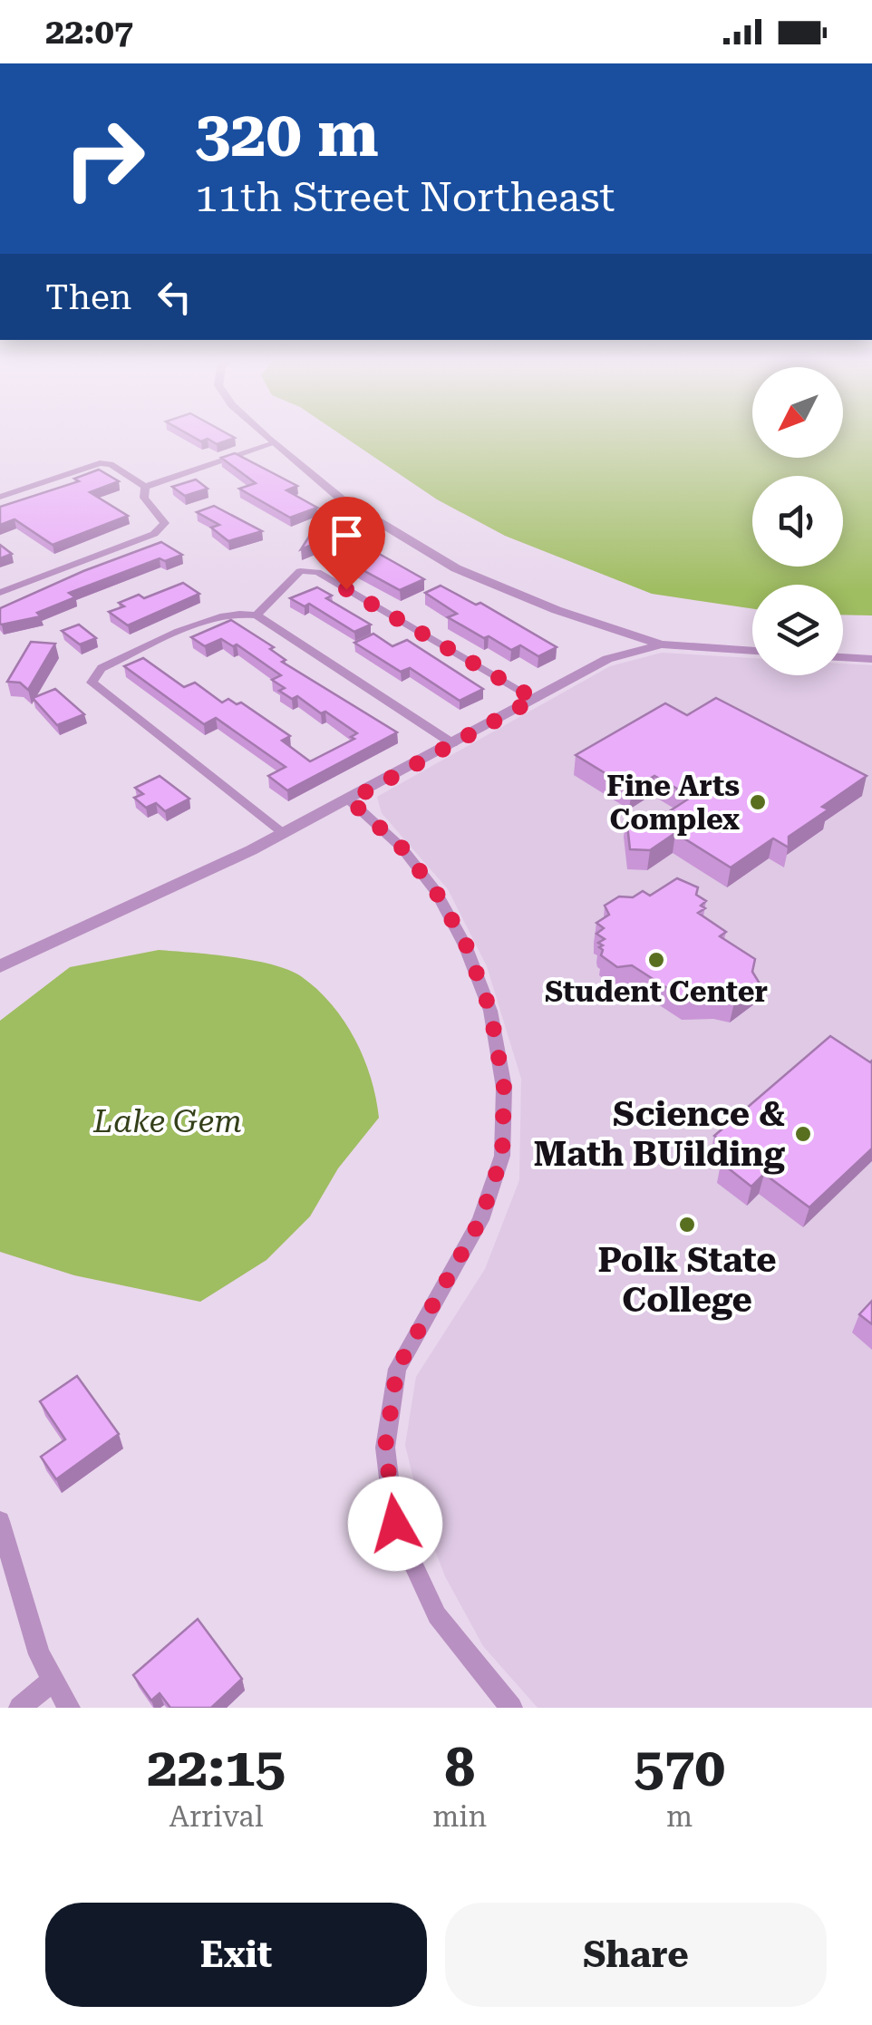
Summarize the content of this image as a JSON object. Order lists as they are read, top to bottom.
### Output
{
  "water": ["Lake Gem"],
  "places": [
    "Fine Arts Complex",
    "Student Center",
    "Science & Math BUilding",
    "Polk State College"
  ],
  "north": "bottom left",
  "page": {
    "status": "22:07",
    "turn": ["320 m", "11th Street Northeast"],
    "then": "Then",
    "eta": [
      "22:15",
      "Arrival",
      "8",
      "min",
      "570",
      "m"
    ],
    "buttons": ["Exit", "Share"]
  }
}
